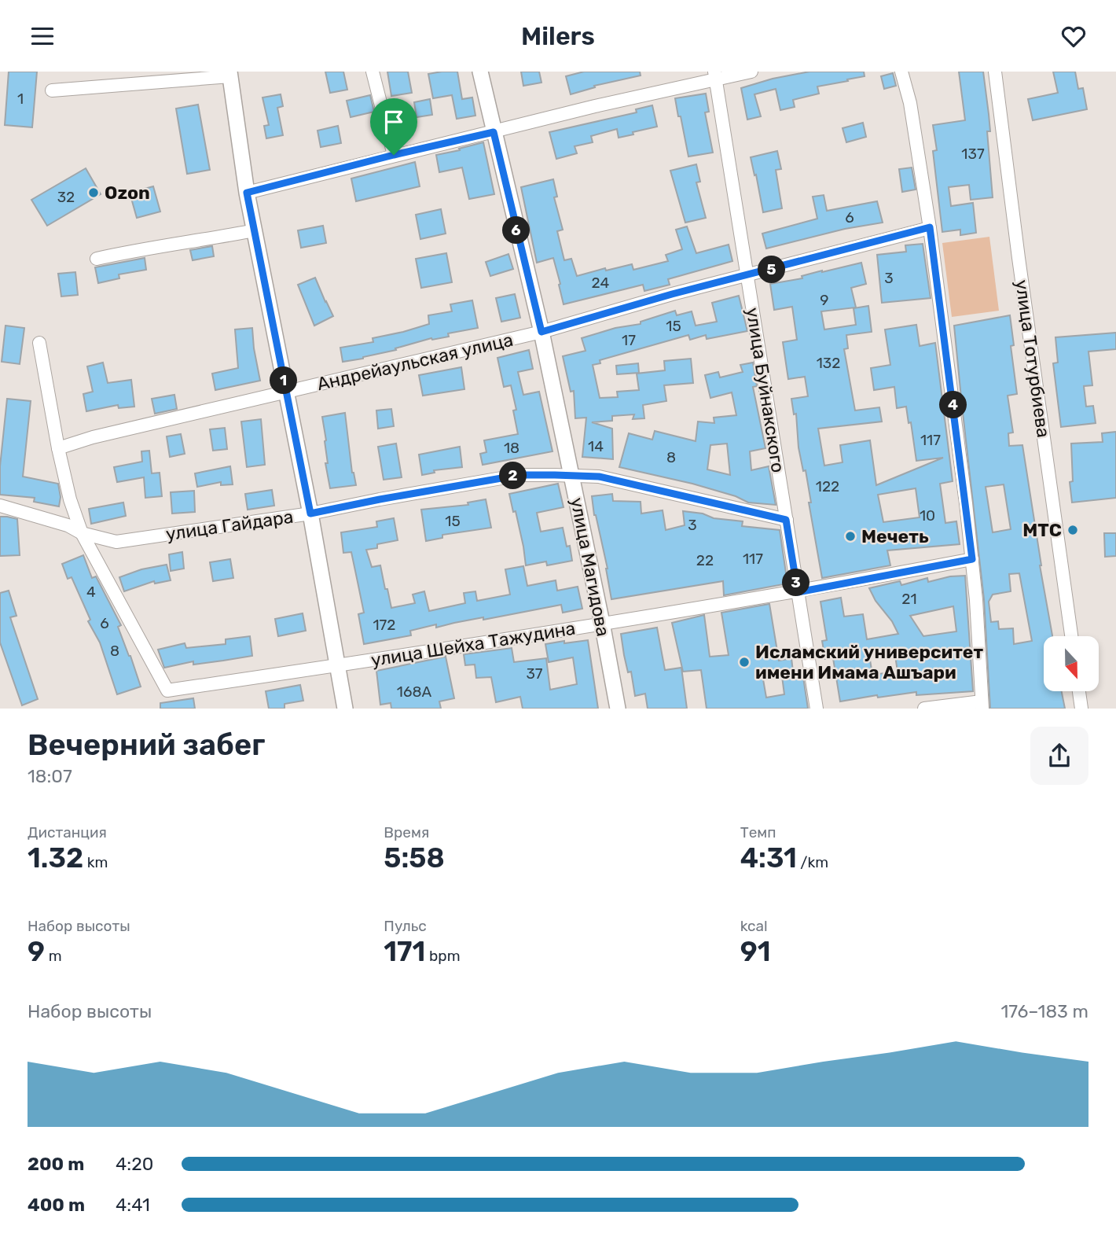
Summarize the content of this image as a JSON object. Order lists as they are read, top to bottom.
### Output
{
  "streets": {
    "main road": ["улица Магидова"],
    "street": [
      "улица Тотурбиева",
      "Андрейаульская улица",
      "улица Буйнакского",
      "улица Гайдара",
      "улица Шейха Тажудина"
    ]
  },
  "crossings": [
    ["Андрейаульская улица", "улица Буйнакского"],
    ["Андрейаульская улица", "улица Магидова"],
    ["улица Буйнакского", "улица Гайдара"],
    ["улица Буйнакского", "улица Шейха Тажудина"],
    ["улица Гайдара", "улица Магидова"],
    ["улица Гайдара", "улица Шейха Тажудина"],
    ["улица Магидова", "улица Шейха Тажудина"]
  ],
  "places": [
    "Ozon",
    "МТС",
    "Мечеть",
    "Исламский университет имени Имама Ашъари"
  ],
  "house_numbers": [
    "1",
    "137",
    "32",
    "6",
    "3",
    "24",
    "9",
    "15",
    "17",
    "132",
    "117",
    "14",
    "18",
    "8",
    "122",
    "10",
    "15",
    "3",
    "117",
    "22",
    "4",
    "21",
    "6",
    "172",
    "8",
    "37",
    "168А"
  ],
  "north": "bottom",
  "page": {
    "header": "Milers",
    "pins": [
      "6",
      "5",
      "1",
      "4",
      "2",
      "3"
    ],
    "heading": ["Вечерний забег", "18:07"],
    "stats": [
      ["Дистанция", "1.32 km"],
      ["Время", "5:58"],
      ["Темп", "4:31 /km"],
      ["Набор высоты", "9 m"],
      ["Пульс", "171 bpm"],
      ["kcal", "91"]
    ],
    "chart": ["Набор высоты", "176–183 m"],
    "list": [
      {
        "name": "200 m",
        "note": "4:20"
      },
      {
        "name": "400 m",
        "note": "4:41"
      }
    ]
  }
}
